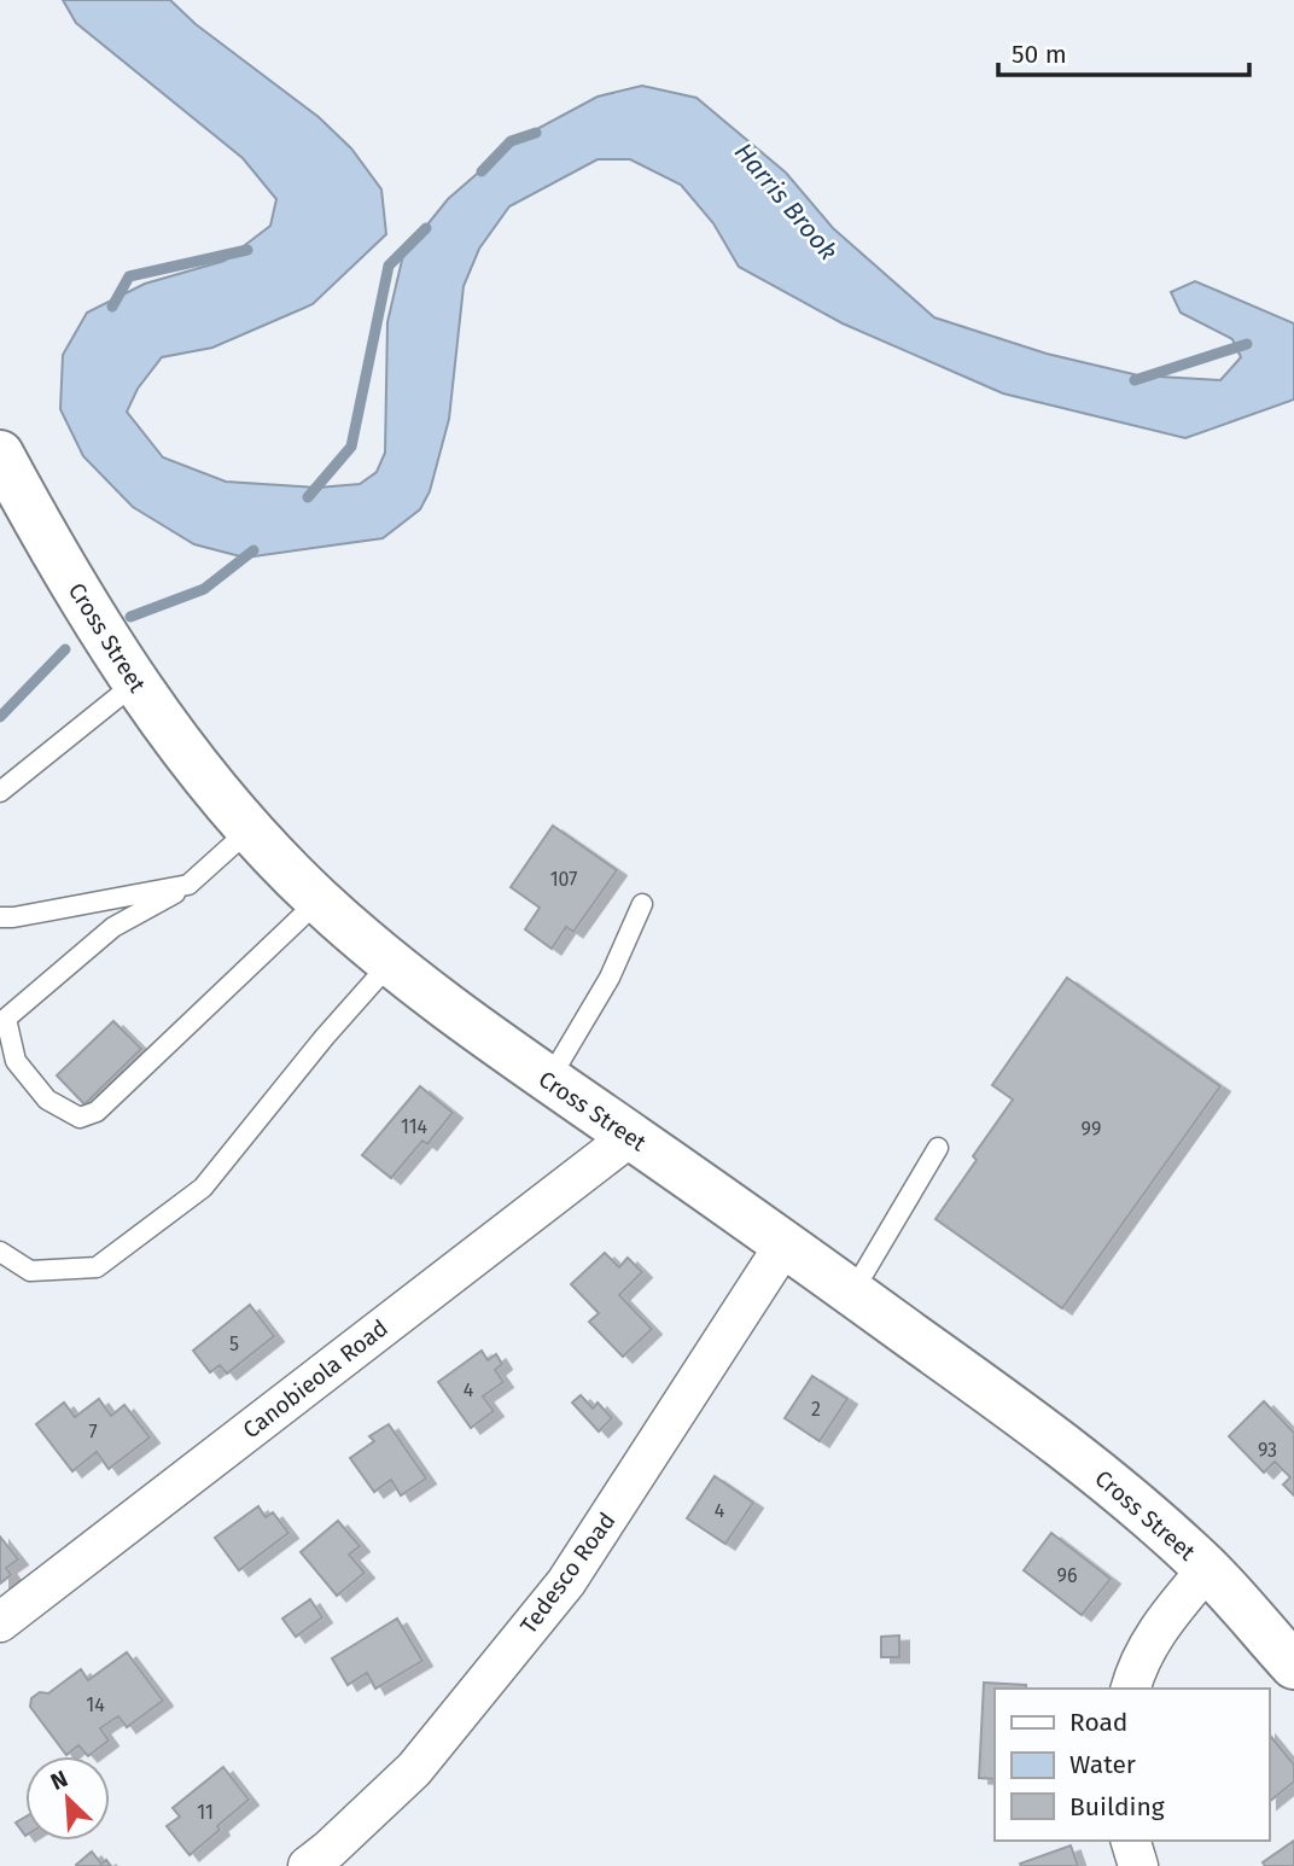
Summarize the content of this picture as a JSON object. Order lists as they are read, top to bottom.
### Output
{
  "streets": {
    "street": ["Cross Street", "Canobieola Road", "Tedesco Road"]
  },
  "crossings": [
    ["Cross Street", "Canobieola Road"],
    ["Cross Street", "Tedesco Road"]
  ],
  "water": ["Harris Brook"],
  "house_numbers": [
    "107",
    "114",
    "99",
    "5",
    "4",
    "2",
    "7",
    "93",
    "4",
    "96",
    "14",
    "11"
  ],
  "legend": ["Road", "Water", "Building"],
  "scale_bar": "50 m",
  "north": "top left"
}
